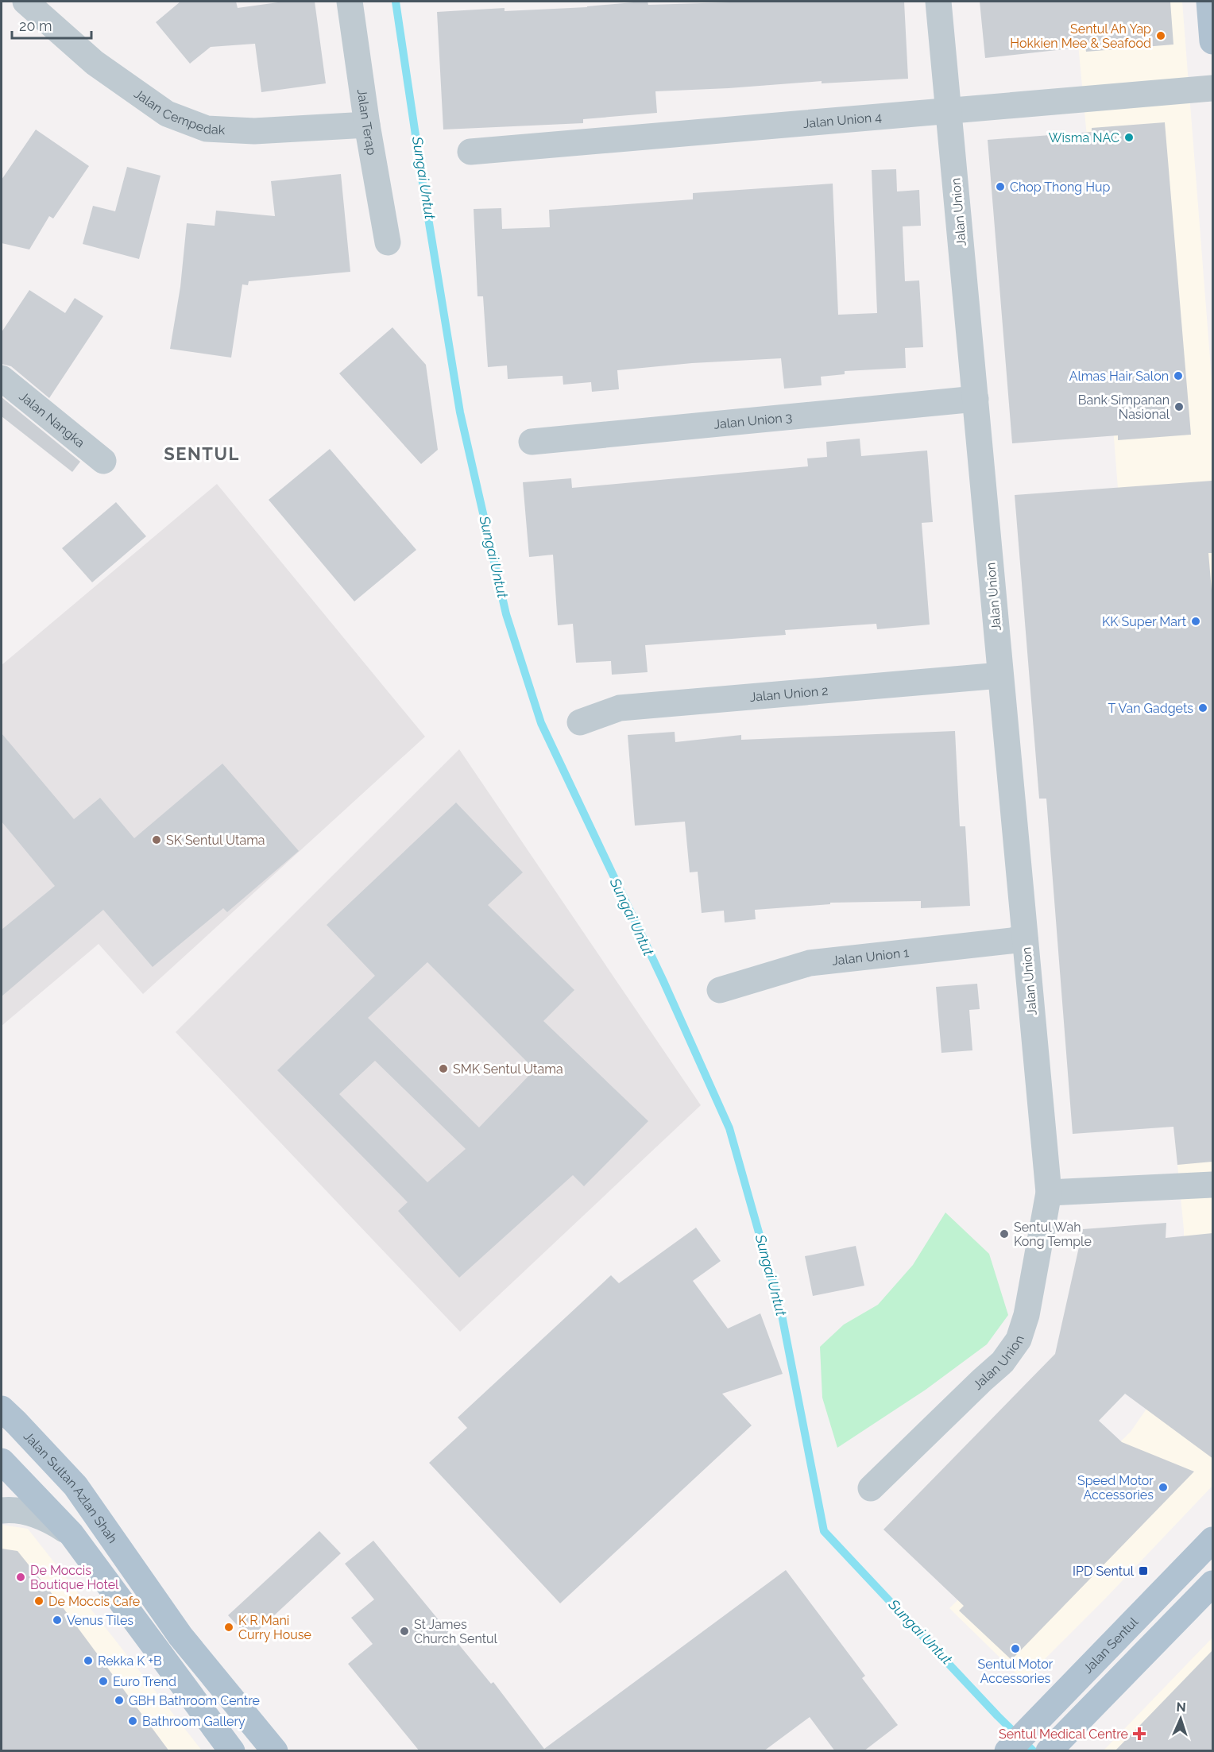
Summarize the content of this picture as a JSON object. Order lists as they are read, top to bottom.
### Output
{
  "streets": {
    "main road": ["Jalan Sultan Azlan Shah", "Jalan Sentul"],
    "street": [
      "Jalan Cempedak",
      "Jalan Union 4",
      "Jalan Terap",
      "Jalan Union",
      "Jalan Nangka",
      "Jalan Union 3",
      "Jalan Union 2",
      "Jalan Union 1"
    ]
  },
  "crossings": [
    ["Jalan Cempedak", "Jalan Terap"],
    ["Jalan Union 4", "Jalan Union"],
    ["Jalan Union", "Jalan Union 3"],
    ["Jalan Union", "Jalan Union 2"],
    ["Jalan Union", "Jalan Union 1"]
  ],
  "districts": ["SENTUL"],
  "water": ["Sungai Untut"],
  "places": {
    "other": [
      "Sentul Ah Yap Hokkien Mee & Seafood",
      "Wisma NAC",
      "Chop Thong Hup",
      "Almas Hair Salon",
      "Bank Simpanan Nasional",
      "KK Super Mart",
      "T Van Gadgets",
      "SK Sentul Utama",
      "SMK Sentul Utama",
      "Sentul Wah Kong Temple",
      "Speed Motor Accessories",
      "De Moccis Boutique Hotel",
      "De Moccis Cafe",
      "Venus Tiles",
      "K R Mani Curry House",
      "St James Church Sentul",
      "Sentul Motor Accessories",
      "Rekka K +B",
      "Euro Trend",
      "GBH Bathroom Centre",
      "Bathroom Gallery"
    ],
    "transit": ["IPD Sentul"],
    "health": ["Sentul Medical Centre"]
  },
  "scale_bar": "20 m",
  "north": "top"
}
